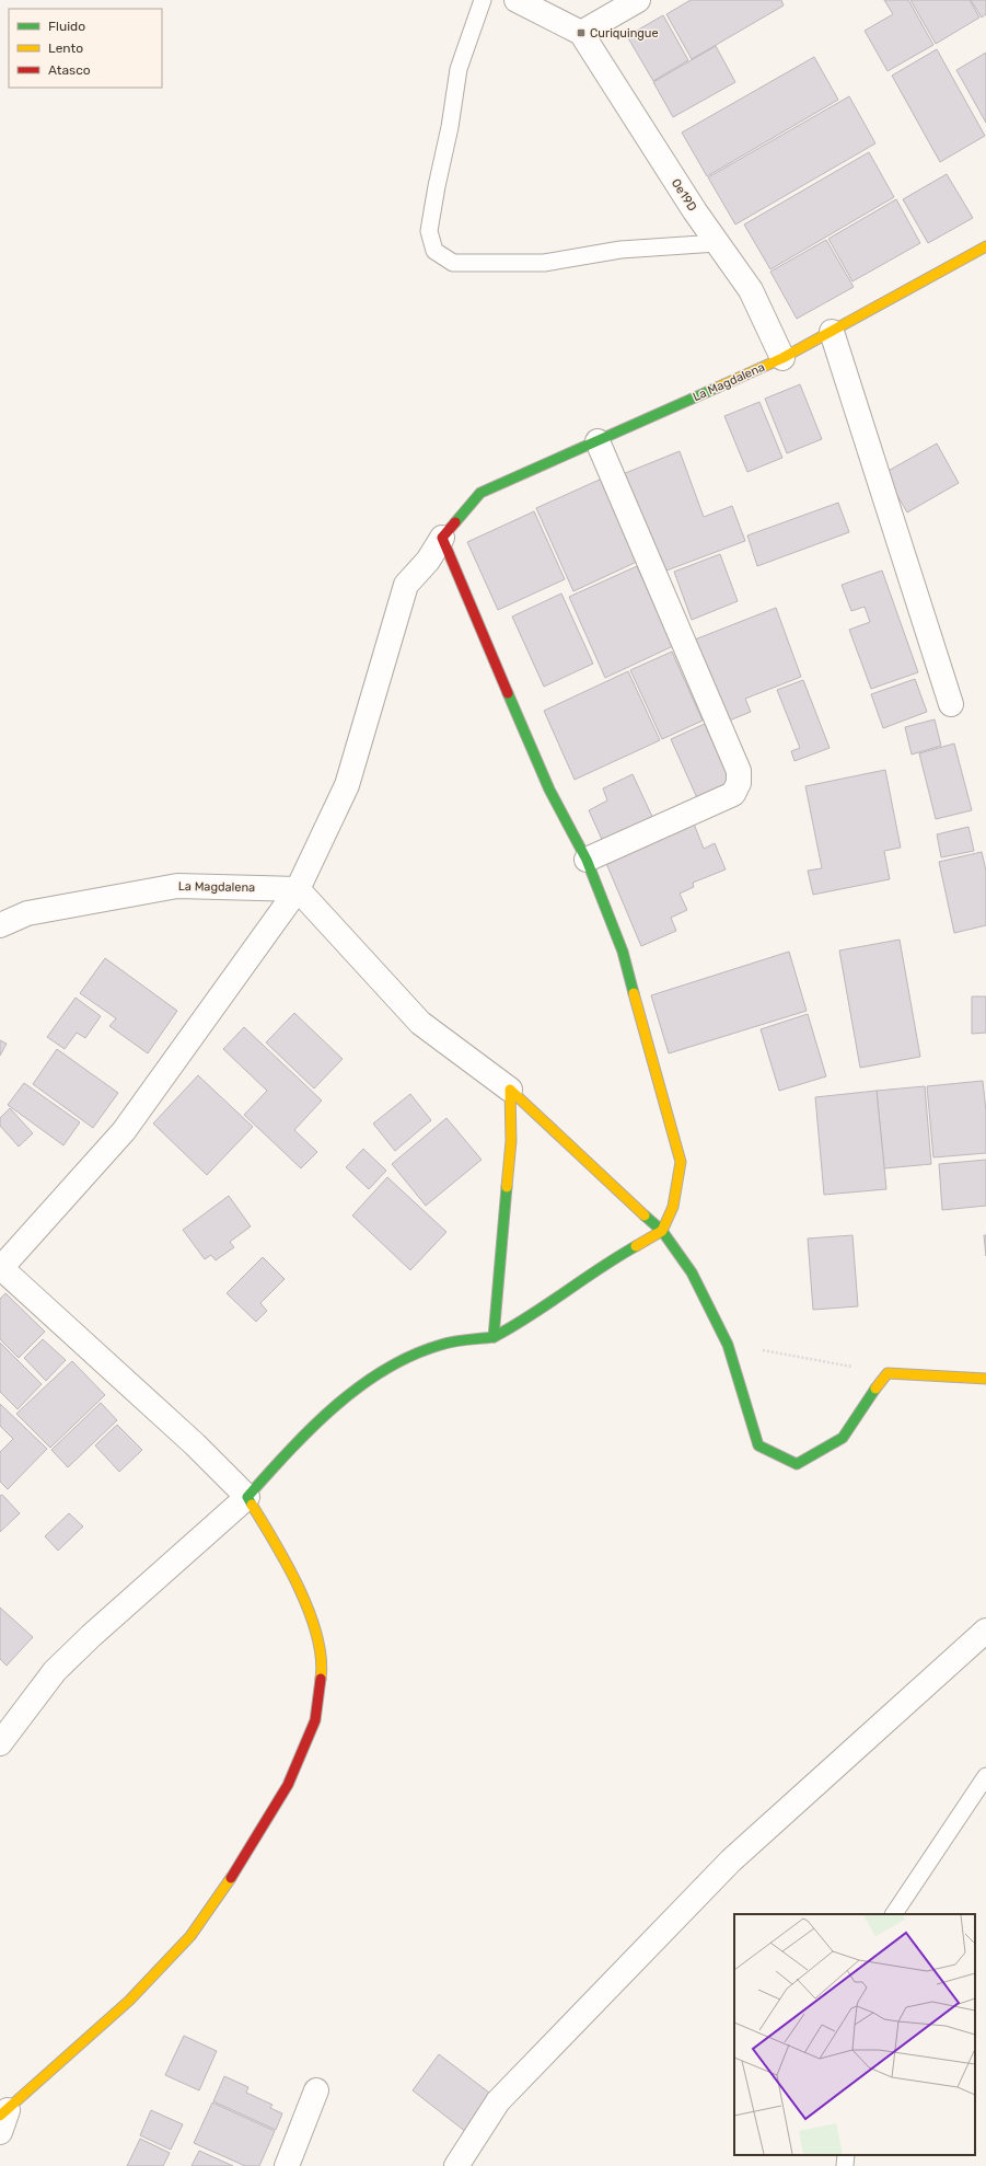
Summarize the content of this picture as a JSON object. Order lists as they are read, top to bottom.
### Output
{
  "streets": {
    "street": ["Oe19D", "La Magdalena"]
  },
  "crossings": [
    ["Oe19D", "La Magdalena"]
  ],
  "places": {
    "transit": ["Curiquingue"]
  },
  "legend": ["Fluido", "Lento", "Atasco"]
}
